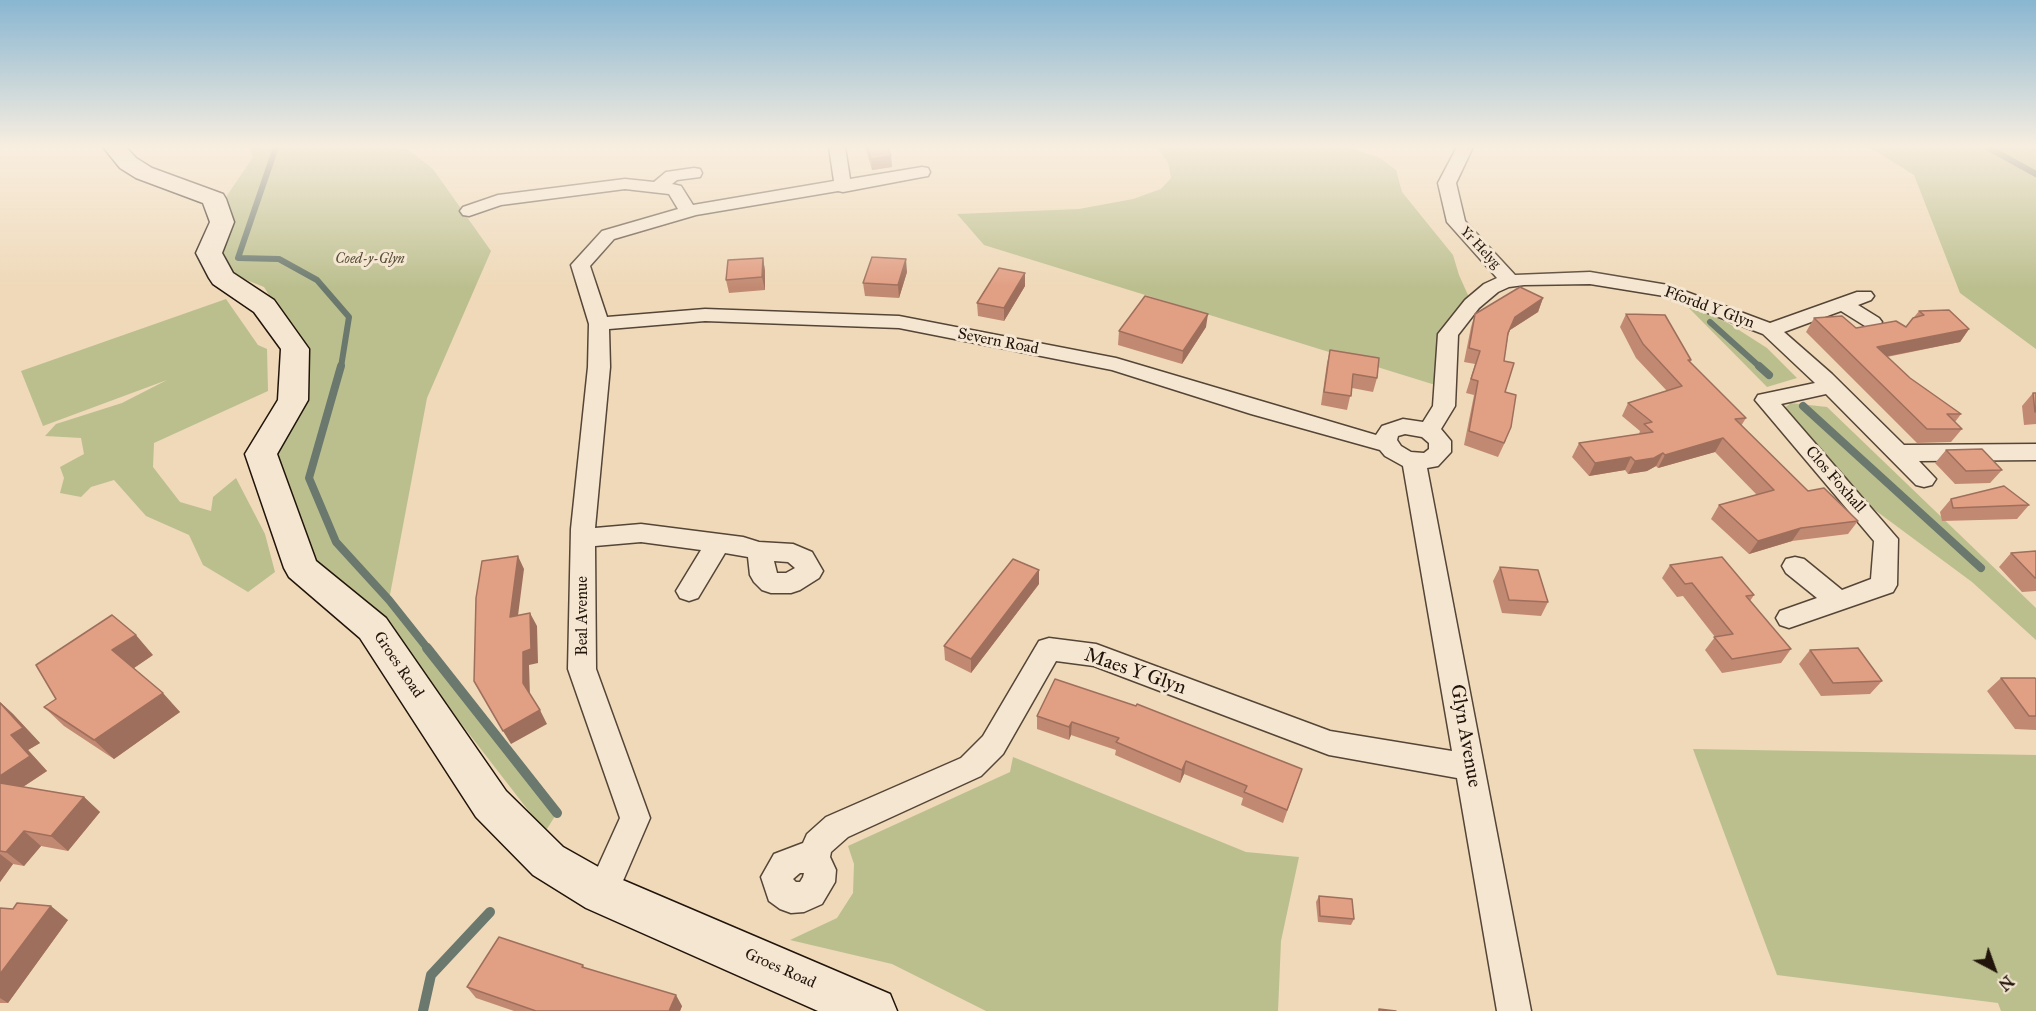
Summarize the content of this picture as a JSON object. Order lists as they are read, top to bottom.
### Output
{
  "streets": {
    "street": [
      "Yr Helyg",
      "Ffordd Y Glyn",
      "Severn Road",
      "Clos Foxhall",
      "Beal Avenue",
      "Groes Road",
      "Maes Y Glyn",
      "Glyn Avenue"
    ]
  },
  "crossings": [
    ["Yr Helyg", "Ffordd Y Glyn"],
    ["Ffordd Y Glyn", "Severn Road"],
    ["Ffordd Y Glyn", "Clos Foxhall"],
    ["Ffordd Y Glyn", "Glyn Avenue"],
    ["Severn Road", "Beal Avenue"],
    ["Severn Road", "Glyn Avenue"],
    ["Beal Avenue", "Groes Road"],
    ["Maes Y Glyn", "Glyn Avenue"]
  ],
  "parks": ["Coed-y-Glyn"],
  "north": "bottom right"
}
